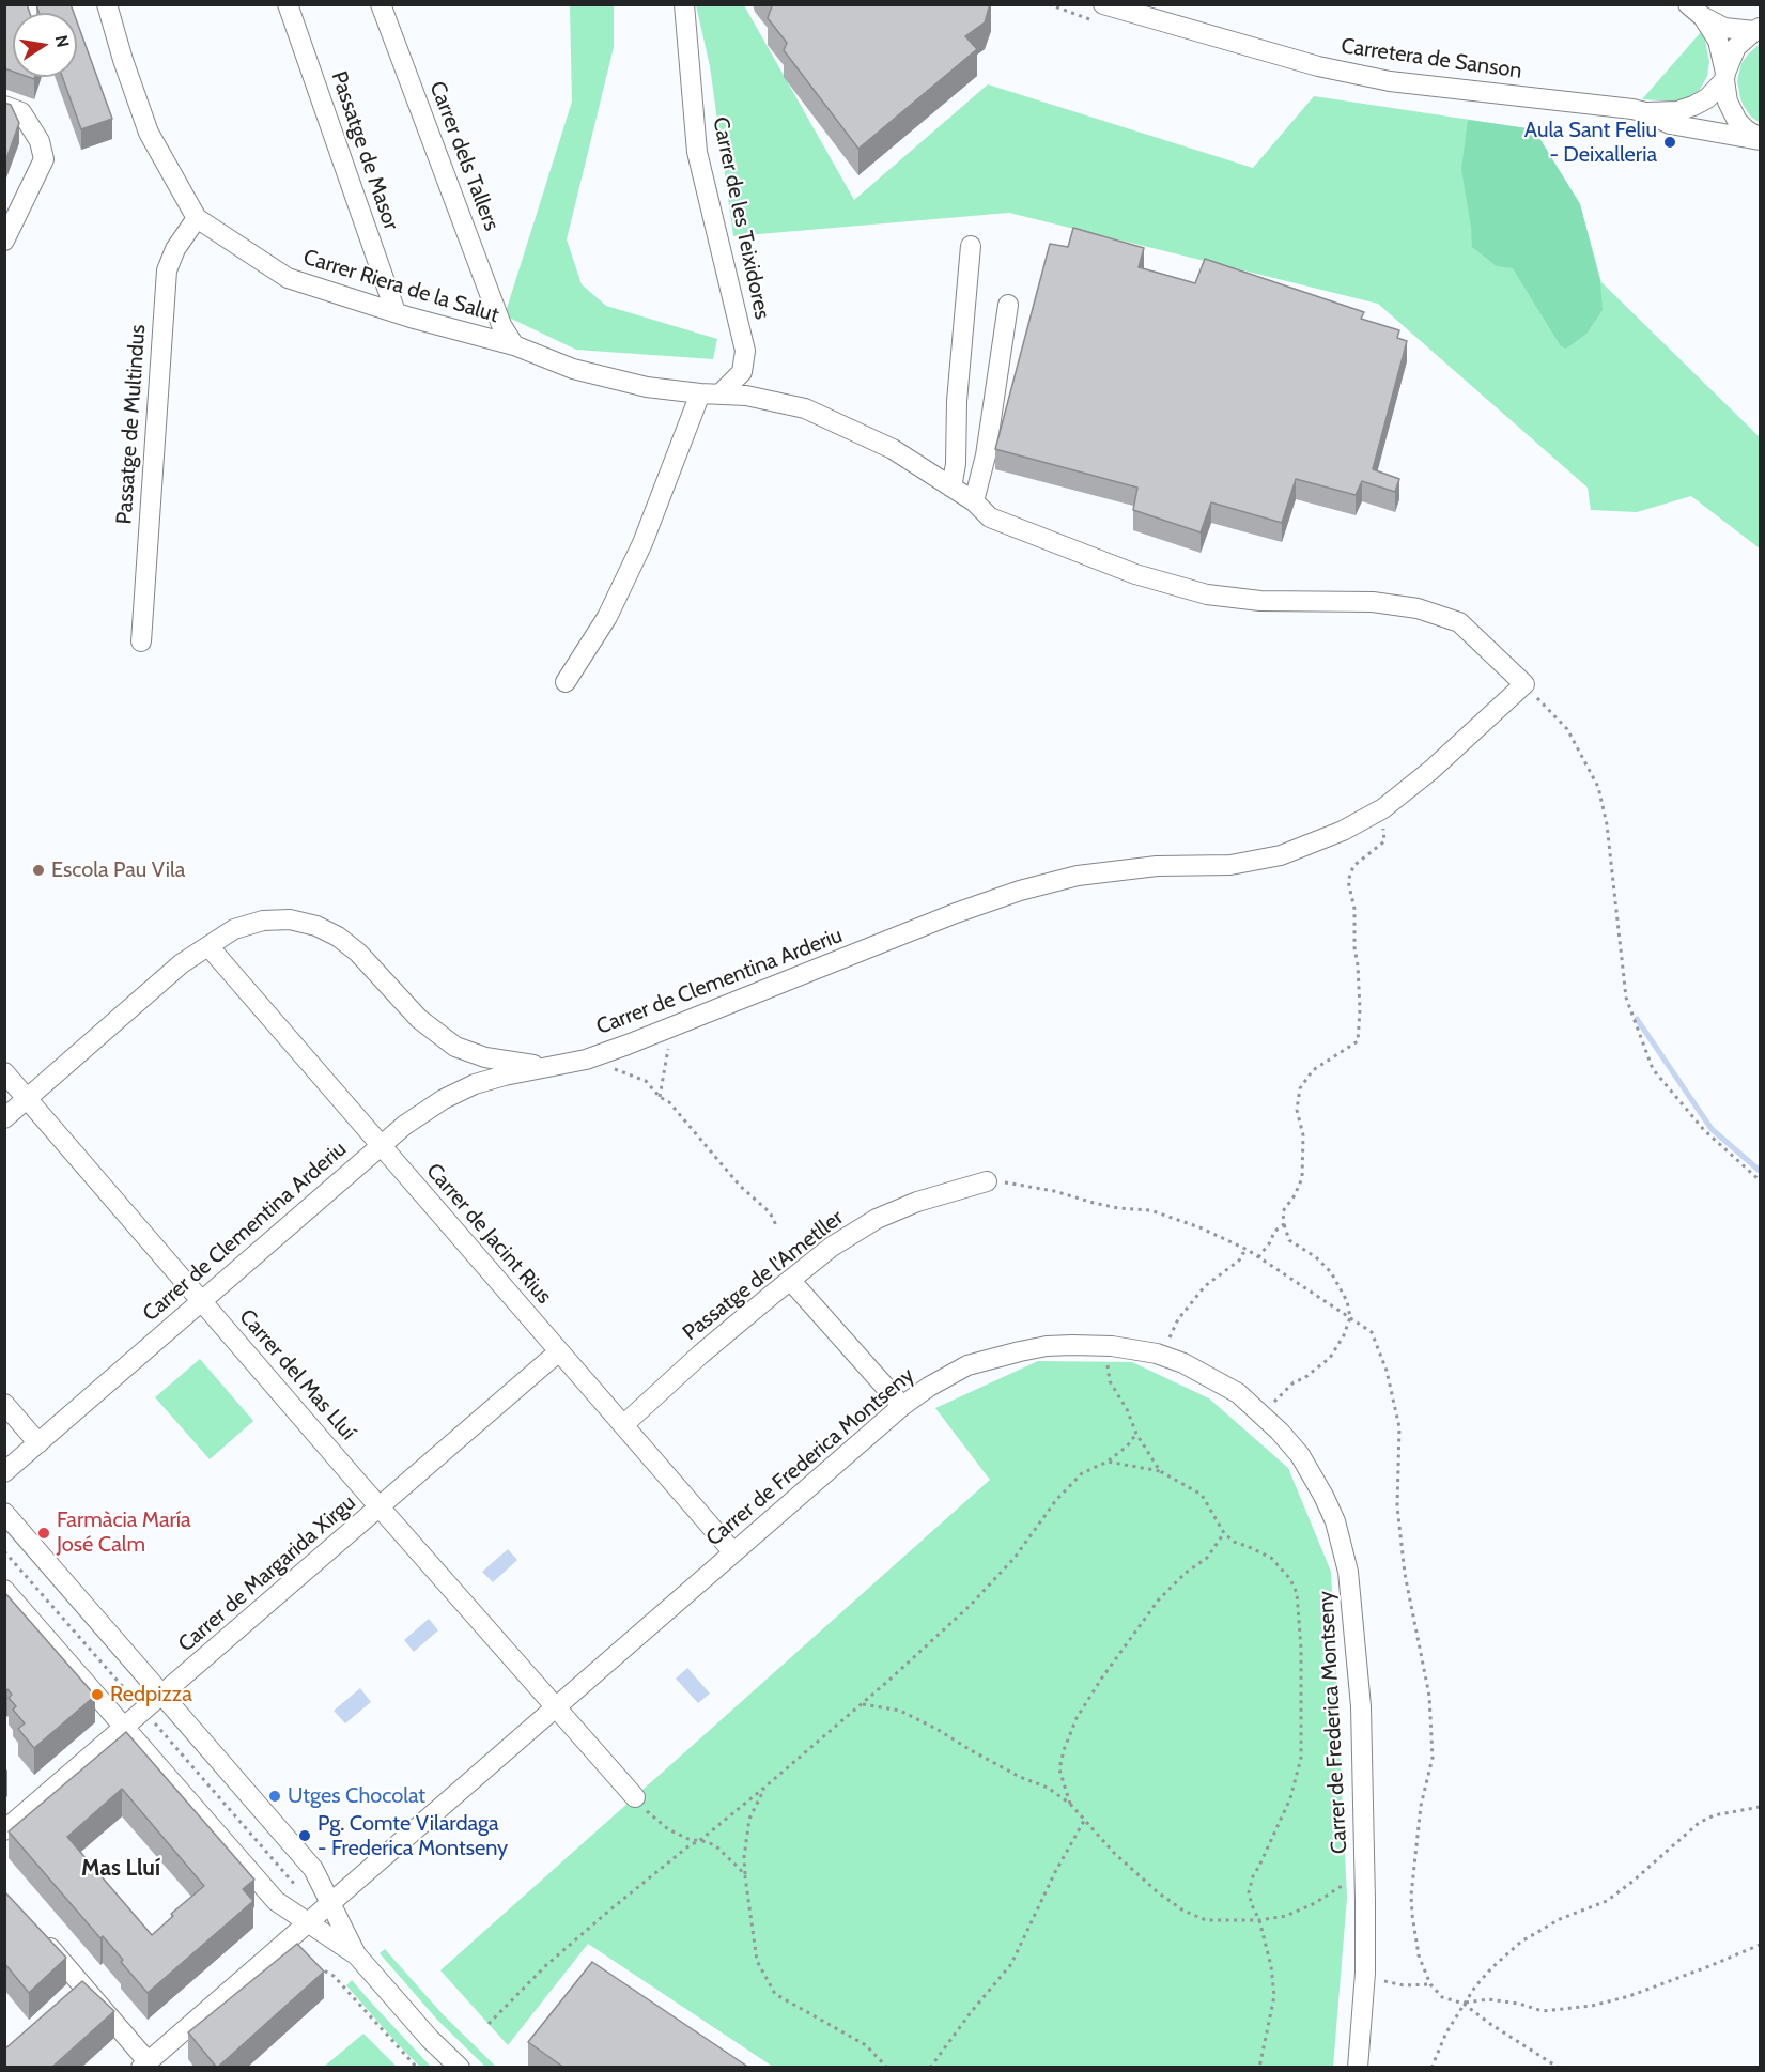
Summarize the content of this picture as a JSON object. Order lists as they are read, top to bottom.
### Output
{
  "streets": {
    "street": [
      "Carretera de Sanson",
      "Passatge de Masor",
      "Carrer dels Tallers",
      "Carrer de les Teixidores",
      "Carrer Riera de la Salut",
      "Passatge de Multindus",
      "Carrer de Clementina Arderiu",
      "Carrer de Jacint Rius",
      "Passatge de l'Ametller",
      "Carrer del Mas Lluí",
      "Carrer de Frederica Montseny",
      "Carrer de Margarida Xirgu"
    ]
  },
  "crossings": [
    ["Passatge de Masor", "Carrer Riera de la Salut"],
    ["Carrer dels Tallers", "Carrer Riera de la Salut"],
    ["Carrer de les Teixidores", "Carrer Riera de la Salut"],
    ["Carrer Riera de la Salut", "Passatge de Multindus"],
    ["Carrer Riera de la Salut", "Carrer de Clementina Arderiu"],
    ["Carrer de Clementina Arderiu", "Carrer de Jacint Rius"],
    ["Carrer de Clementina Arderiu", "Carrer del Mas Lluí"],
    ["Carrer de Jacint Rius", "Passatge de l'Ametller"],
    ["Carrer de Jacint Rius", "Carrer de Frederica Montseny"],
    ["Carrer de Jacint Rius", "Carrer de Margarida Xirgu"],
    ["Carrer del Mas Lluí", "Carrer de Frederica Montseny"],
    ["Carrer del Mas Lluí", "Carrer de Margarida Xirgu"]
  ],
  "districts": ["Mas Lluí"],
  "places": [
    "Aula Sant Feliu - Deixalleria",
    "Escola Pau Vila",
    "Farmàcia María José Calm",
    "Redpizza",
    "Utges Chocolat",
    "Pg. Comte Vilardaga - Frederica Montseny"
  ],
  "north": "right"
}
